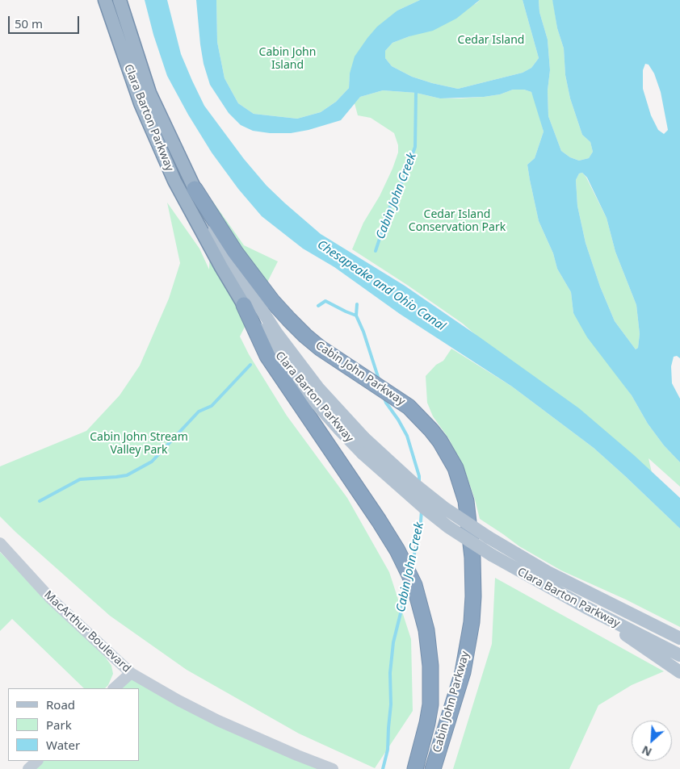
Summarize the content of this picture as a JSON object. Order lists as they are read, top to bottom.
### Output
{
  "streets": {
    "highway": ["Clara Barton Parkway", "Cabin John Parkway"],
    "main road": ["MacArthur Boulevard"]
  },
  "crossings": [
    ["Clara Barton Parkway", "Cabin John Parkway"]
  ],
  "water": ["Cabin John Creek", "Chesapeake and Ohio Canal"],
  "parks": [
    "Cedar Island",
    "Cabin John Island",
    "Cedar Island Conservation Park",
    "Cabin John Stream Valley Park"
  ],
  "legend": ["Road", "Park", "Water"],
  "scale_bar": "50 m",
  "north": "bottom left"
}
